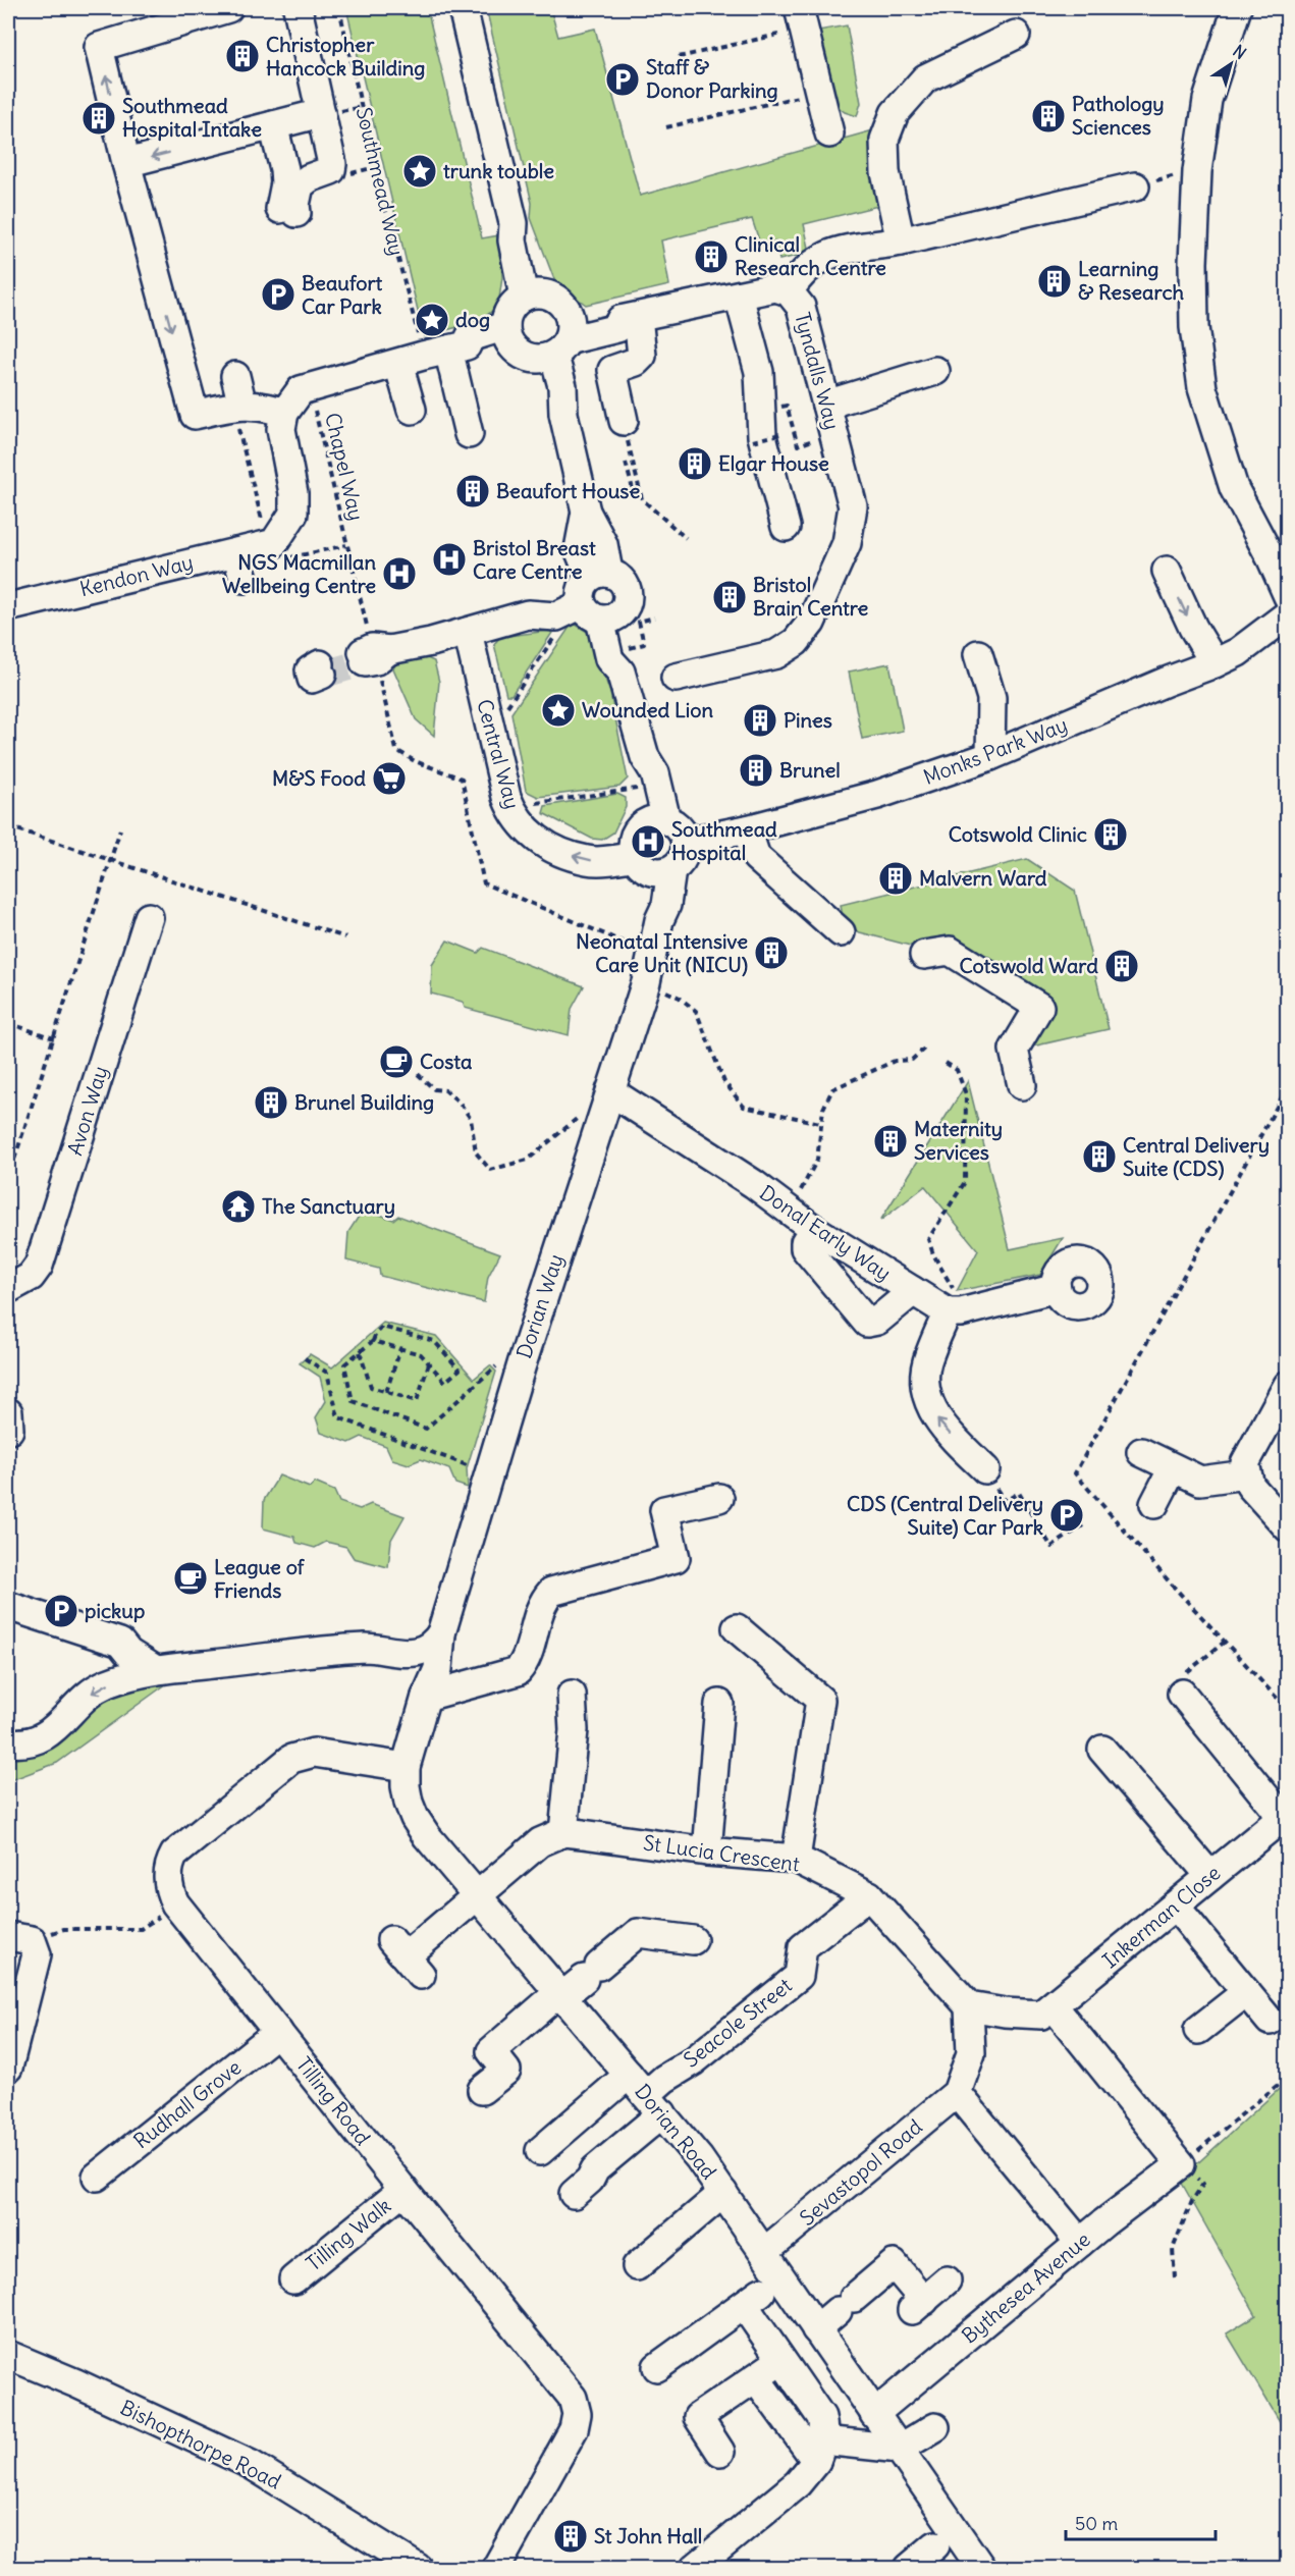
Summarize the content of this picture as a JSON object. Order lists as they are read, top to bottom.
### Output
{
  "streets": {
    "street": [
      "Tyndalls Way",
      "Kendon Way",
      "Monks Park Way",
      "Central Way",
      "Avon Way",
      "Donal Early Way",
      "Dorian Way",
      "St Lucia Crescent",
      "Inkerman Close",
      "Seacole Street",
      "Tilling Road",
      "Rudhall Grove",
      "Dorian Road",
      "Sevastopol Road",
      "Tilling Walk",
      "Bythesea Avenue",
      "Bishopthorpe Road"
    ],
    "path": ["Southmead Way", "Chapel Way"]
  },
  "crossings": [
    ["Monks Park Way", "Central Way"],
    ["Monks Park Way", "Dorian Way"],
    ["Central Way", "Dorian Way"],
    ["Donal Early Way", "Dorian Way"],
    ["Dorian Way", "Dorian Road"],
    ["St Lucia Crescent", "Seacole Street"],
    ["Seacole Street", "Dorian Road"],
    ["Tilling Road", "Rudhall Grove"],
    ["Tilling Road", "Dorian Road"],
    ["Tilling Road", "Tilling Walk"],
    ["Dorian Road", "Sevastopol Road"],
    ["Dorian Road", "Bythesea Avenue"]
  ],
  "one_way": ["Central Way"],
  "places": {
    "building": [
      "Christopher Hancock Building",
      "Pathology Sciences",
      "Southmead Hospital Intake",
      "Clinical Research Centre",
      "Learning & Research",
      "Elgar House",
      "Beaufort House",
      "Bristol Brain Centre",
      "Pines",
      "Brunel",
      "Cotswold Clinic",
      "Malvern Ward",
      "Neonatal Intensive Care Unit (NICU)",
      "Cotswold Ward",
      "Brunel Building",
      "Maternity Services",
      "Central Delivery Suite (CDS)",
      "St John Hall"
    ],
    "parking": [
      "Staff & Donor Parking",
      "Beaufort Car Park",
      "CDS (Central Delivery Suite) Car Park",
      "pickup"
    ],
    "place": ["trunk touble", "dog", "Wounded Lion"],
    "hospital": ["Bristol Breast Care Centre", "NGS Macmillan Wellbeing Centre", "Southmead Hospital"],
    "supermarket": ["M&S Food"],
    "cafe": ["Costa", "League of Friends"],
    "temple": ["The Sanctuary"]
  },
  "scale_bar": "50 m",
  "north": "top right"
}
